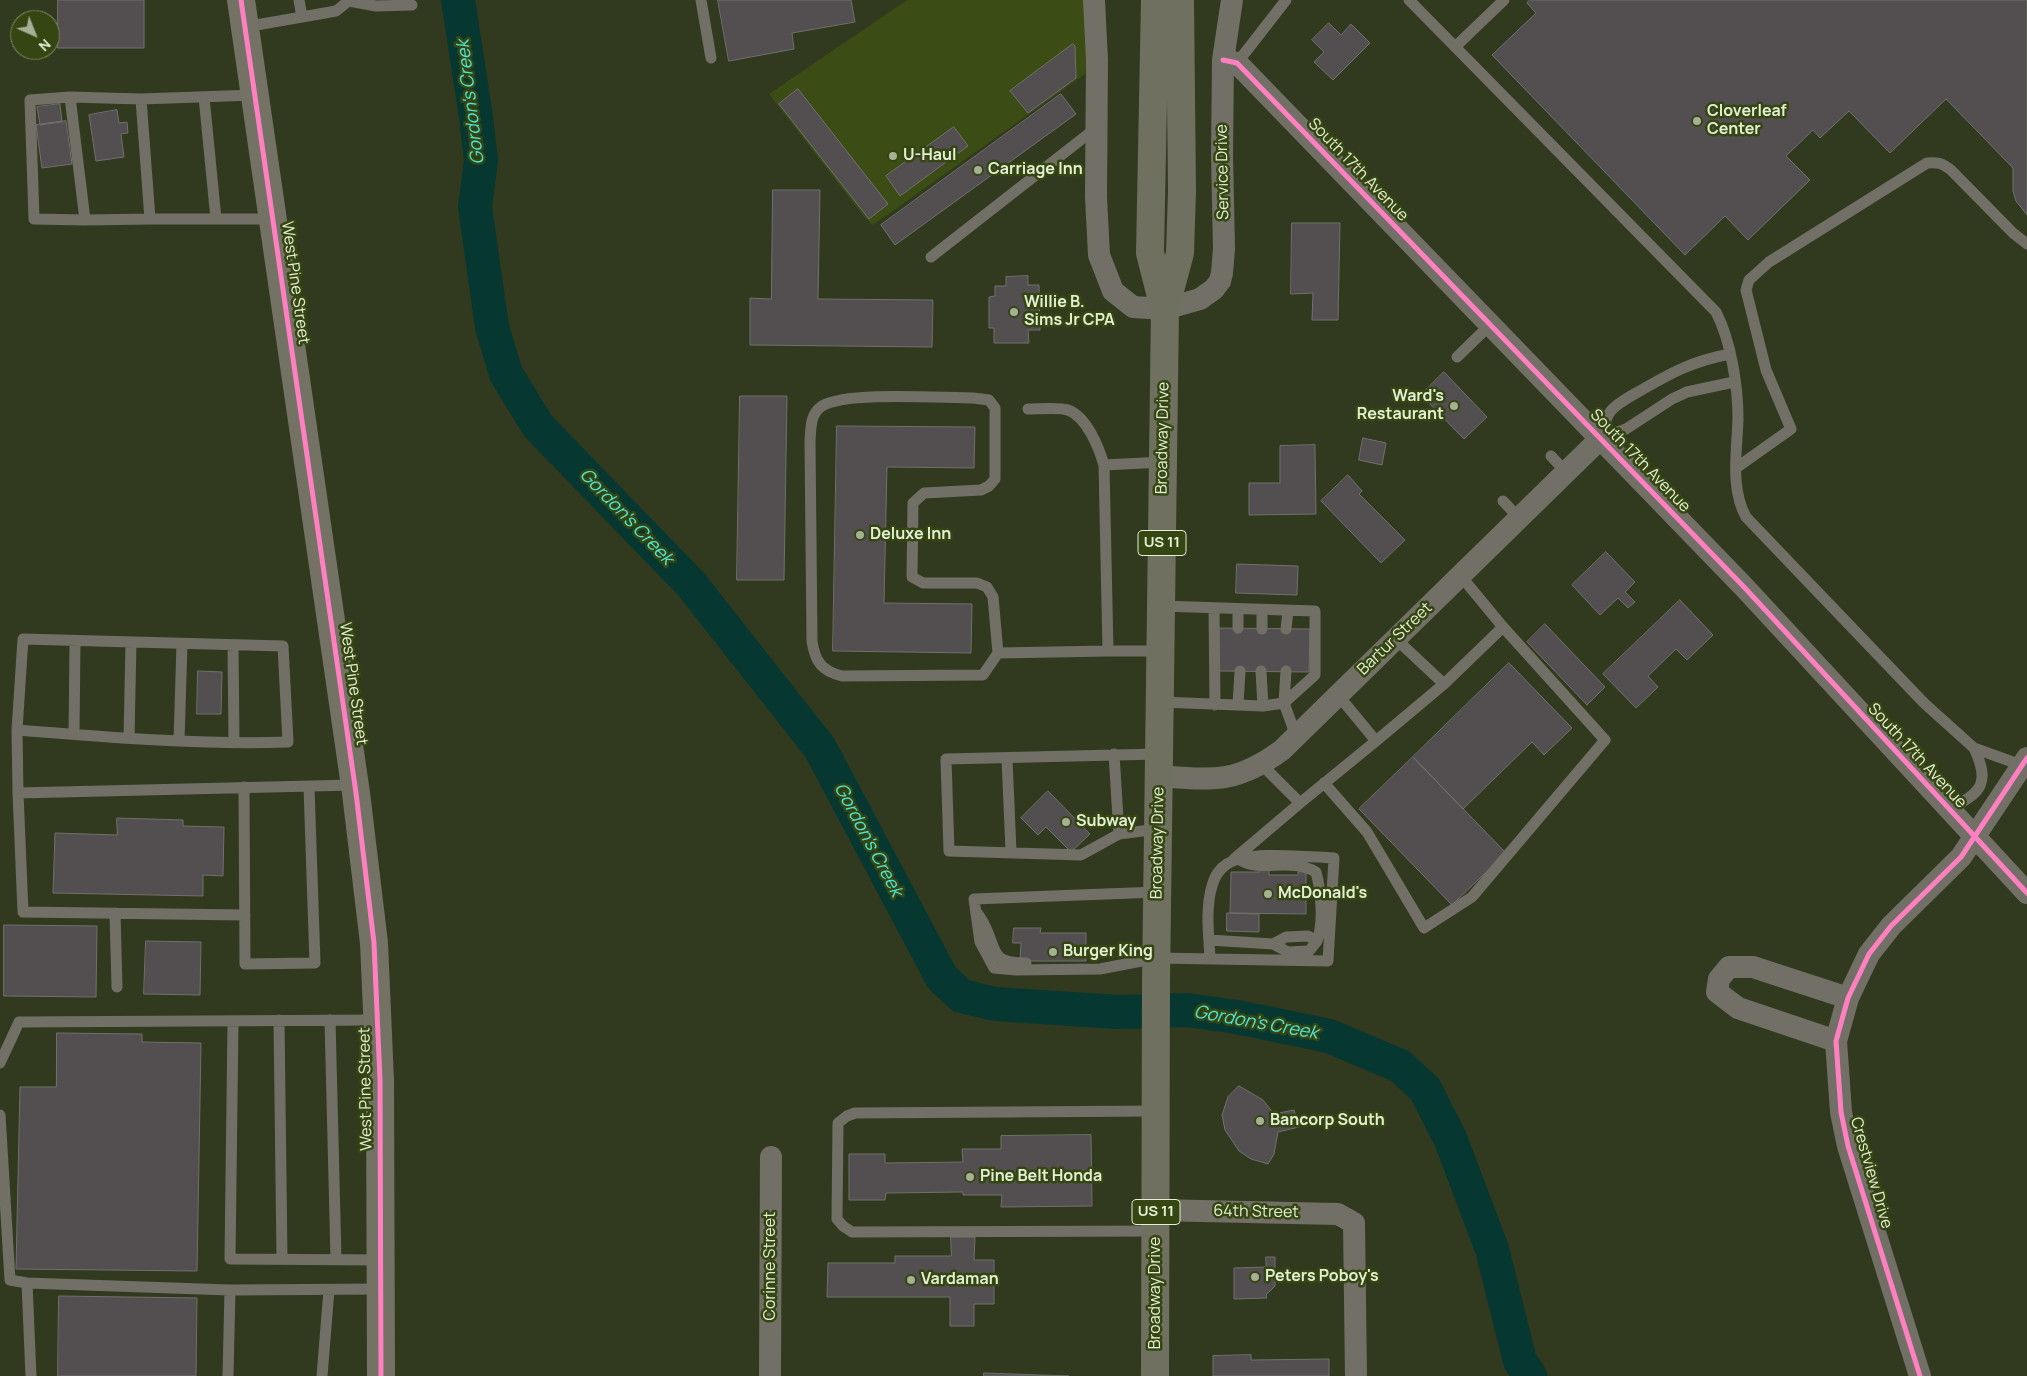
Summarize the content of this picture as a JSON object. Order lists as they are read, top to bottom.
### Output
{
  "streets": {
    "main road": ["Broadway Drive", "US 11"],
    "street": [
      "South 17th Avenue",
      "Service Drive",
      "West Pine Street",
      "Bartur Street",
      "Crestview Drive",
      "64th Street",
      "Corinne Street"
    ]
  },
  "crossings": [
    ["South 17th Avenue", "Service Drive"],
    ["South 17th Avenue", "Bartur Street"],
    ["South 17th Avenue", "Crestview Drive"],
    ["Service Drive", "Broadway Drive"],
    ["Broadway Drive", "Bartur Street"],
    ["Broadway Drive", "64th Street"]
  ],
  "water": ["Gordon's Creek"],
  "places": [
    "Cloverleaf Center",
    "U-Haul",
    "Carriage Inn",
    "Willie B. Sims Jr CPA",
    "Ward's Restaurant",
    "Deluxe Inn",
    "Subway",
    "McDonald's",
    "Burger King",
    "Bancorp South",
    "Pine Belt Honda",
    "Peters Poboy's",
    "Vardaman"
  ],
  "north": "bottom right"
}
